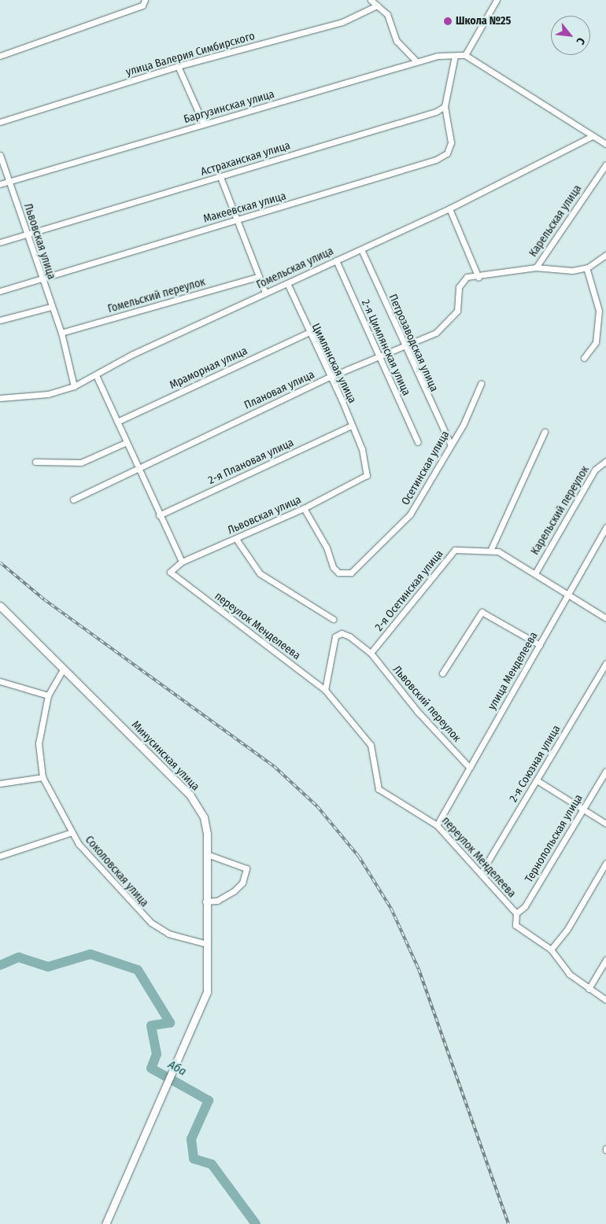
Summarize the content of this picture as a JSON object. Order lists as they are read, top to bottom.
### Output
{
  "streets": {
    "main road": ["Минусинская улица"],
    "street": [
      "улица Валерия Симбирского",
      "Баргузинская улица",
      "Астраханская улица",
      "Макеевская улица",
      "Карельская улица",
      "Львовская улица",
      "Гомельская улица",
      "Гомельский переулок",
      "Петрозаводская улица",
      "2-я Цимлянская улица",
      "Цимлянская улица",
      "Мраморная улица",
      "Плановая улица",
      "2-я Плановая улица",
      "Осетинская улица",
      "Карельский переулок",
      "2-я Осетинская улица",
      "переулок Менделеева",
      "улица Менделеева",
      "Львовский переулок",
      "2-я Союзная улица",
      "Тернопольская улица",
      "Соколовская улица"
    ]
  },
  "crossings": [
    ["Баргузинская улица", "Львовская улица"],
    ["Астраханская улица", "Макеевская улица"],
    ["Астраханская улица", "Львовская улица"],
    ["Макеевская улица", "Львовская улица"],
    ["Львовская улица", "Гомельская улица"],
    ["Львовская улица", "Гомельский переулок"],
    ["Львовская улица", "Цимлянская улица"],
    ["Львовская улица", "Осетинская улица"],
    ["Львовская улица", "переулок Менделеева"],
    ["Гомельская улица", "Петрозаводская улица"],
    ["Гомельская улица", "2-я Цимлянская улица"],
    ["Гомельская улица", "Цимлянская улица"],
    ["Петрозаводская улица", "Плановая улица"],
    ["Петрозаводская улица", "Осетинская улица"],
    ["2-я Цимлянская улица", "Плановая улица"],
    ["Цимлянская улица", "Мраморная улица"],
    ["Цимлянская улица", "Плановая улица"],
    ["Цимлянская улица", "2-я Плановая улица"],
    ["2-я Осетинская улица", "Львовский переулок"],
    ["переулок Менделеева", "улица Менделеева"],
    ["переулок Менделеева", "Львовский переулок"],
    ["переулок Менделеева", "2-я Союзная улица"],
    ["переулок Менделеева", "Тернопольская улица"],
    ["улица Менделеева", "Львовский переулок"],
    ["Минусинская улица", "Соколовская улица"]
  ],
  "water": ["Аба"],
  "places": ["Школа №25"],
  "north": "bottom right"
}
